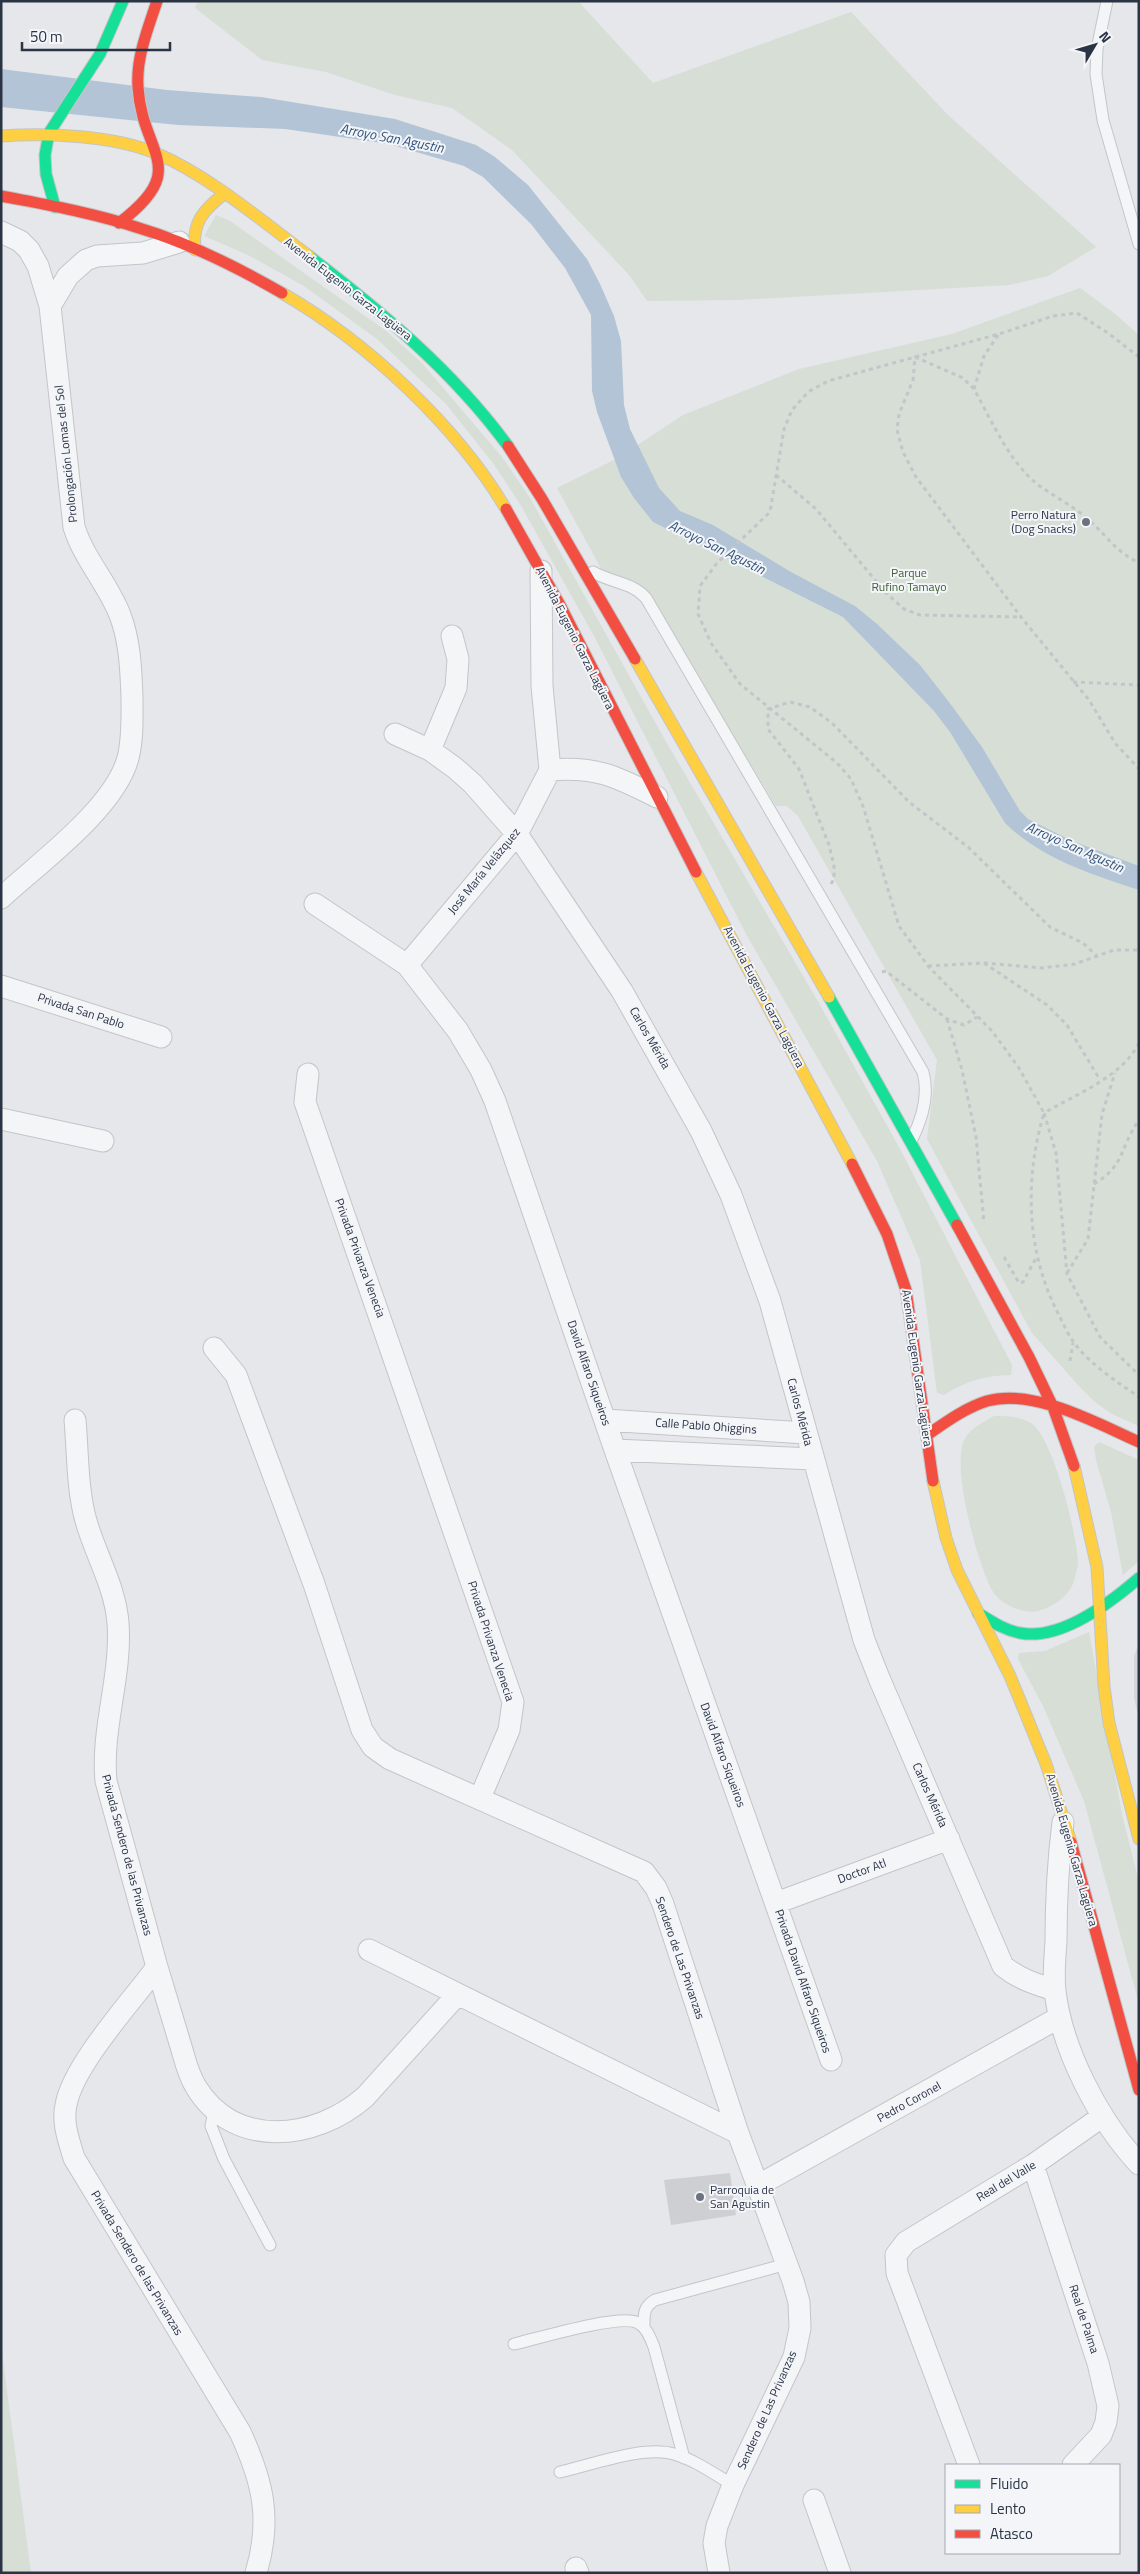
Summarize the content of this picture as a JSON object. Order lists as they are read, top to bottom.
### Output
{
  "streets": {
    "main road": ["Avenida Eugenio Garza Lagüera"],
    "street": [
      "Prolongación Lomas del Sol",
      "José María Velázquez",
      "Privada San Pablo",
      "Carlos Mérida",
      "Privada Privanza Venecia",
      "David Alfaro Siqueiros",
      "Calle Pablo Ohiggins",
      "Privada Sendero de las Privanzas",
      "Doctor Atl",
      "Sendero de Las Privanzas",
      "Privada David Alfaro Siqueiros",
      "Pedro Coronel",
      "Real del Valle",
      "Real de Palma"
    ]
  },
  "crossings": [
    ["José María Velázquez", "Carlos Mérida"],
    ["José María Velázquez", "David Alfaro Siqueiros"],
    ["Carlos Mérida", "Calle Pablo Ohiggins"],
    ["Carlos Mérida", "Doctor Atl"],
    ["Privada Privanza Venecia", "Sendero de Las Privanzas"],
    ["David Alfaro Siqueiros", "Calle Pablo Ohiggins"],
    ["David Alfaro Siqueiros", "Doctor Atl"],
    ["David Alfaro Siqueiros", "Privada David Alfaro Siqueiros"],
    ["Doctor Atl", "Privada David Alfaro Siqueiros"],
    ["Sendero de Las Privanzas", "Pedro Coronel"],
    ["Real del Valle", "Real de Palma"]
  ],
  "water": ["Arroyo San Agustin"],
  "parks": ["Parque Rufino Tamayo"],
  "places": ["Perro Natura (Dog Snacks)", "Parroquia de San Agustin"],
  "legend": ["Fluido", "Lento", "Atasco"],
  "scale_bar": "50 m",
  "north": "top right"
}
